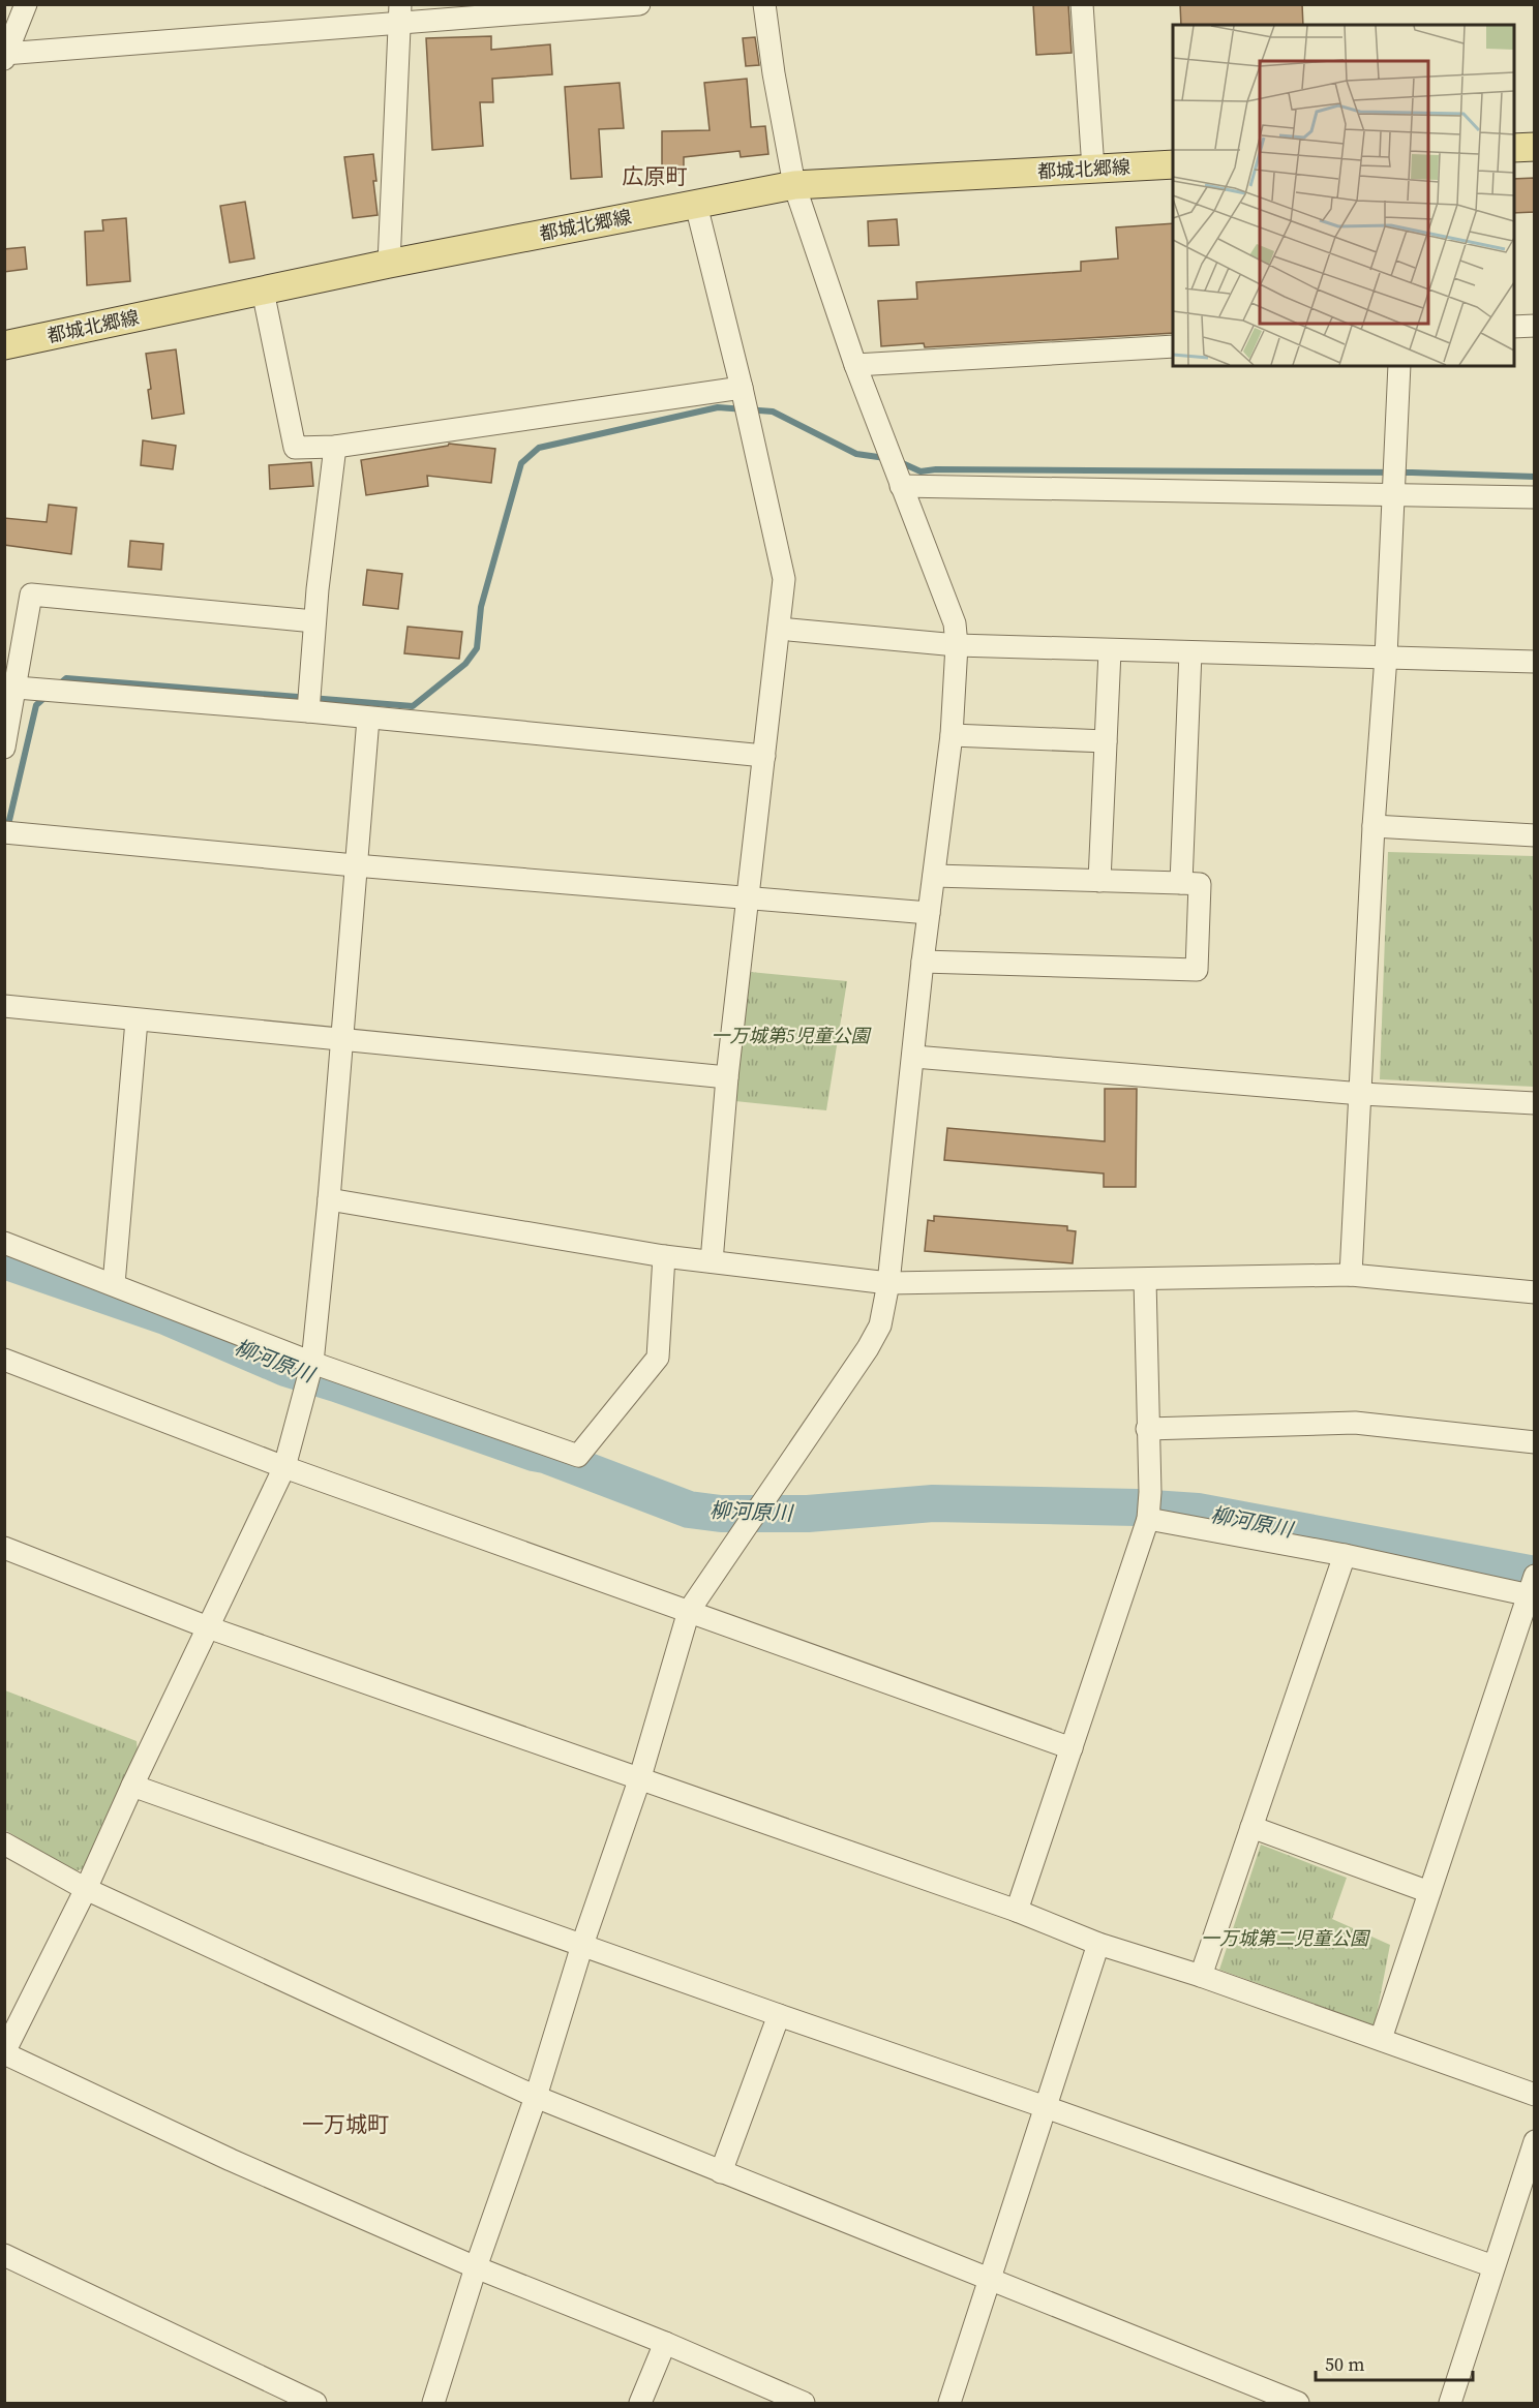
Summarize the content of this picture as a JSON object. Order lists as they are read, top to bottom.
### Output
{
  "streets": {
    "main road": ["都城北郷線"]
  },
  "districts": ["広原町", "一万城町"],
  "water": ["柳河原川"],
  "parks": ["一万城第5児童公園", "一万城第二児童公園"],
  "scale_bar": "50 m"
}
